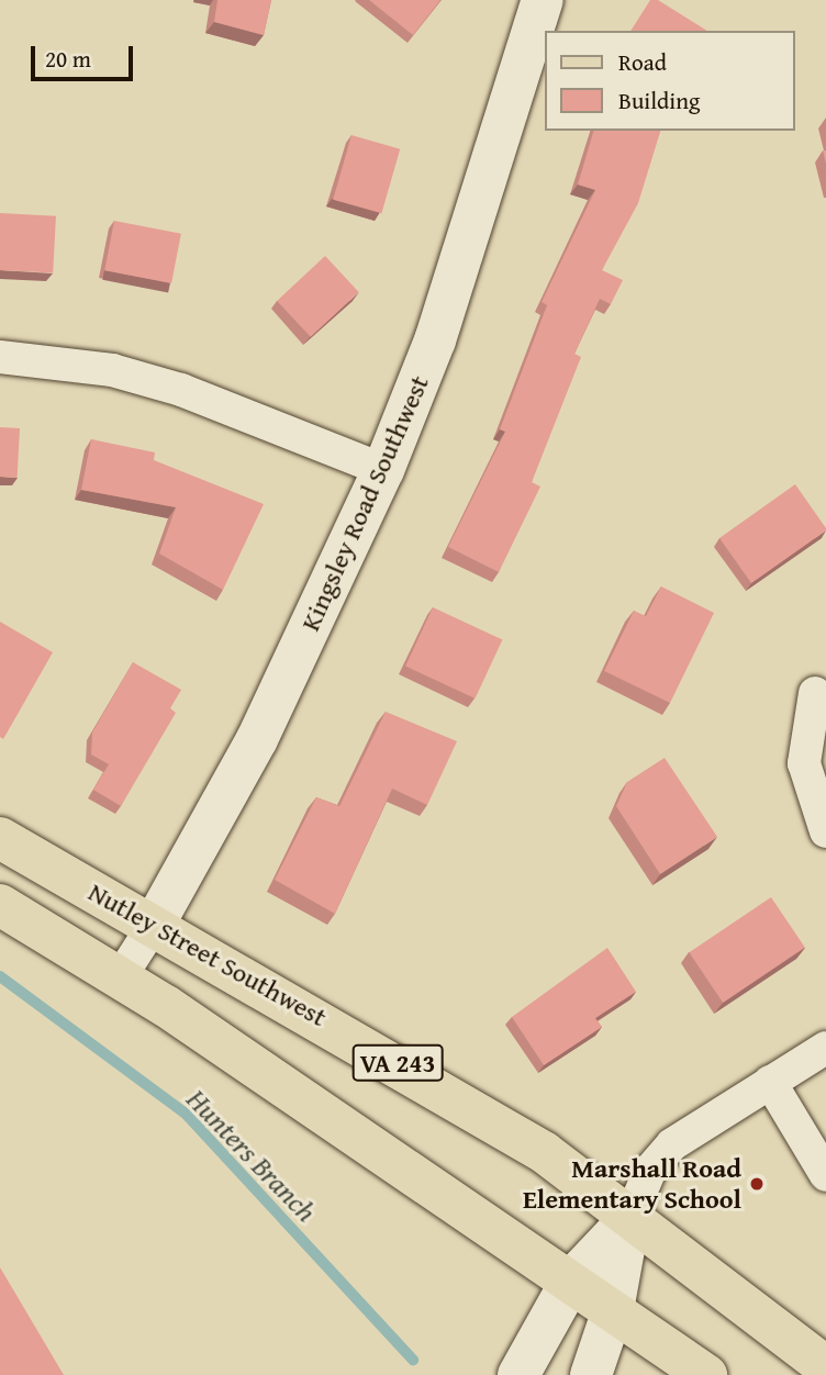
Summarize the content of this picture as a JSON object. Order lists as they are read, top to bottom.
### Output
{
  "streets": {
    "main road": ["Nutley Street Southwest", "VA 243"],
    "street": ["Kingsley Road Southwest"]
  },
  "crossings": [
    ["Kingsley Road Southwest", "Nutley Street Southwest"],
    ["Kingsley Road Southwest", "VA 243"]
  ],
  "water": ["Hunters Branch"],
  "places": ["Marshall Road Elementary School"],
  "legend": ["Road", "Building"],
  "scale_bar": "20 m"
}
